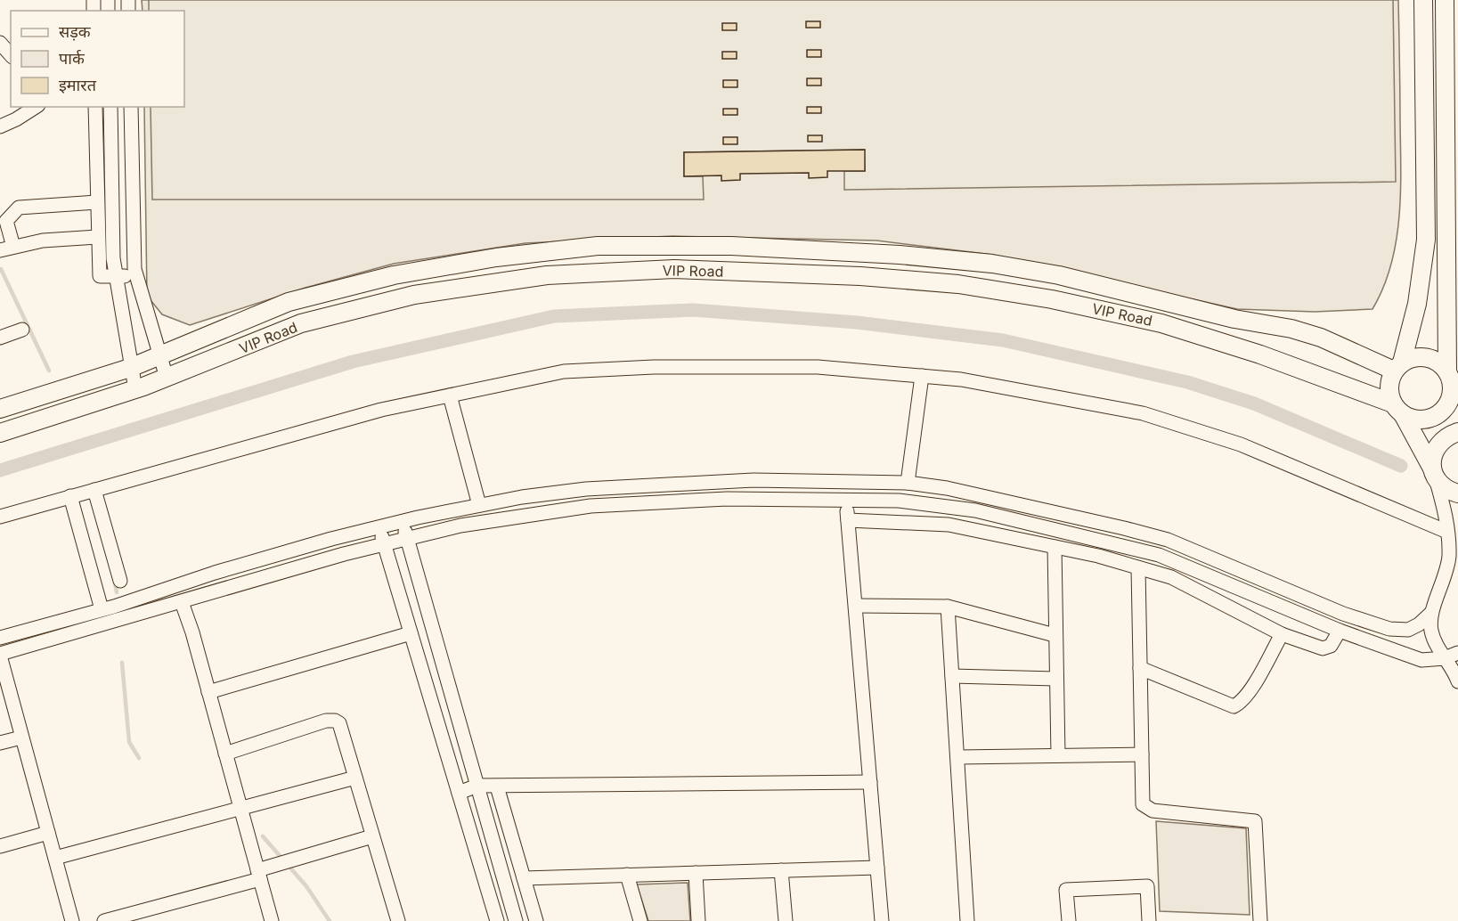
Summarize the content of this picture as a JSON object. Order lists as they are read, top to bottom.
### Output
{
  "streets": {
    "main road": ["VIP Road"]
  },
  "legend": ["सड़क", "पार्क", "इमारत"]
}
